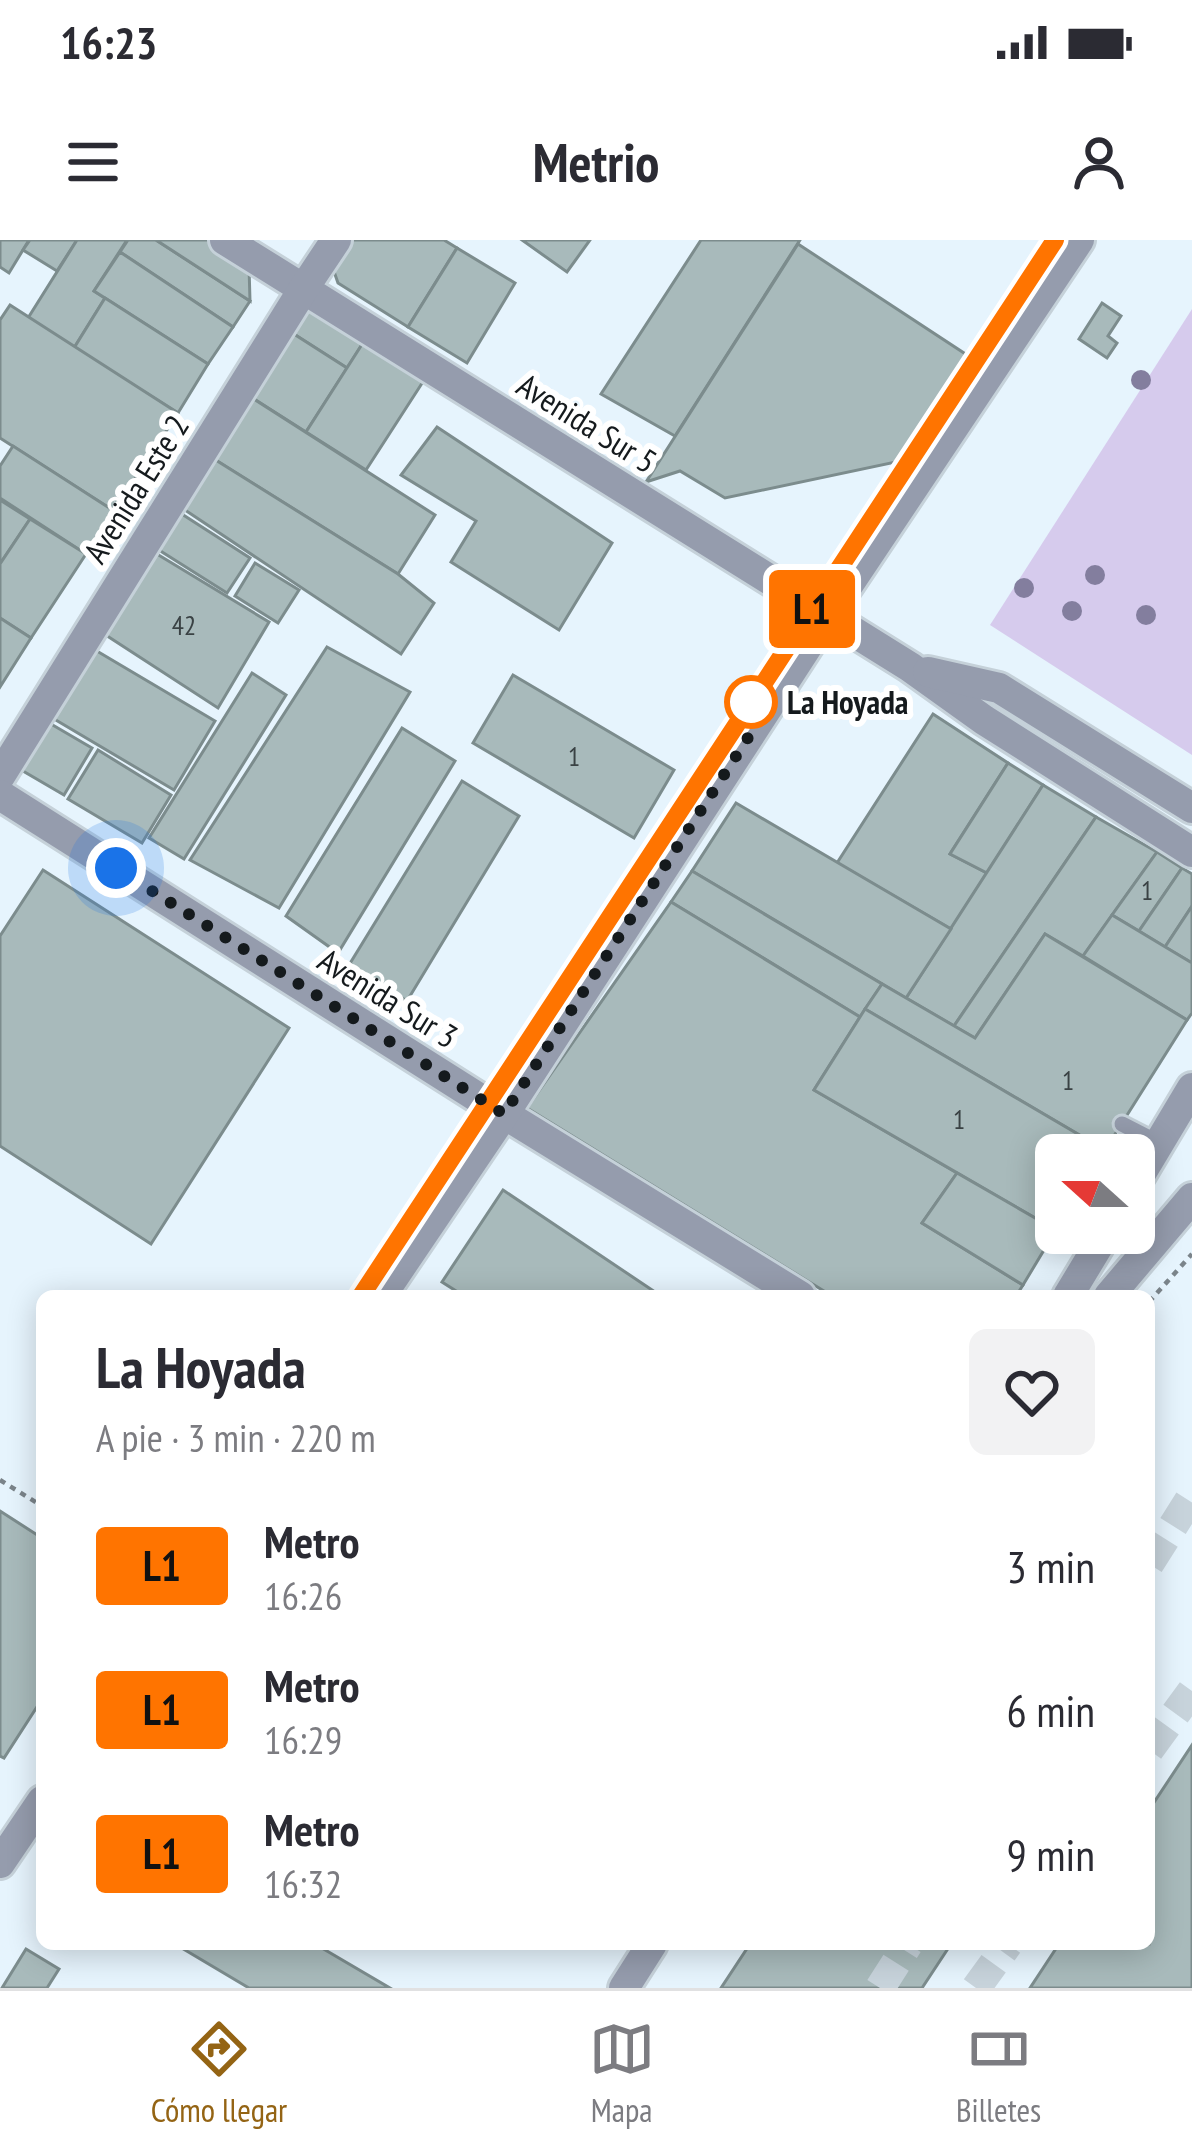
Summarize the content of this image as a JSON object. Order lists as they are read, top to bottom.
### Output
{
  "streets": {
    "street": ["Avenida Sur 5", "Avenida Este 2", "Avenida Sur 3"]
  },
  "crossings": [
    ["Avenida Sur 5", "Avenida Este 2"]
  ],
  "places": ["La Hoyada"],
  "lines": ["metro line L1"],
  "house_numbers": [
    "42",
    "1",
    "1",
    "1",
    "1"
  ],
  "north": "left",
  "page": {
    "status": "16:23",
    "header": "Metrio",
    "on_map": "L1",
    "heading": ["La Hoyada", "A pie · 3 min · 220 m"],
    "list": [
      {
        "mark": "L1",
        "name": "Metro",
        "note": "16:26",
        "value": "3 min"
      },
      {
        "mark": "L1",
        "name": "Metro",
        "note": "16:29",
        "value": "6 min"
      },
      {
        "mark": "L1",
        "name": "Metro",
        "note": "16:32",
        "value": "9 min"
      }
    ],
    "tabs": ["Cómo llegar", "Mapa", "Billetes"]
  }
}
